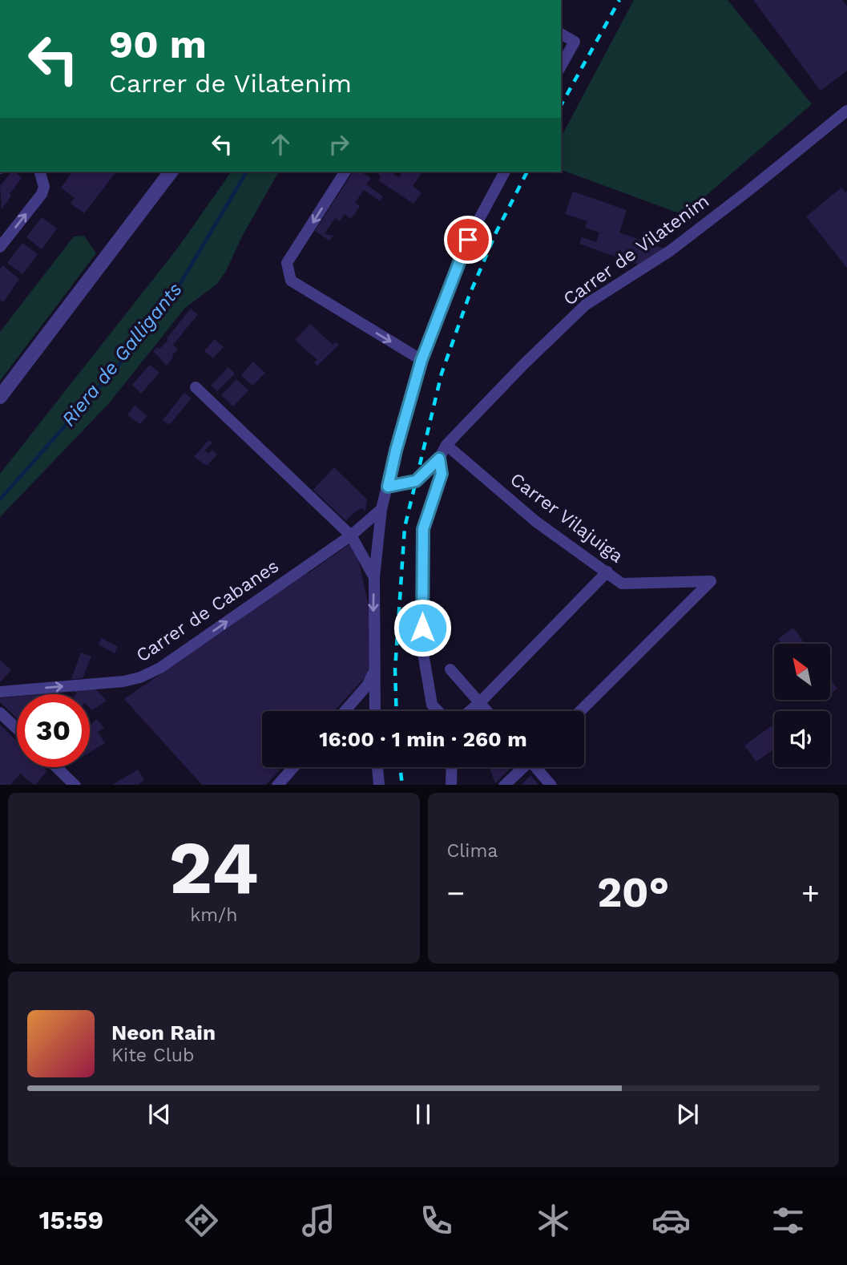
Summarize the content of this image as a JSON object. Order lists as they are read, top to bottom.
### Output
{
  "streets": {
    "street": ["Carrer de Vilatenim", "Carrer Vilajuiga", "Carrer de Cabanes"]
  },
  "crossings": [
    ["Carrer de Vilatenim", "Carrer Vilajuiga"]
  ],
  "one_way": ["Carrer de Cabanes"],
  "water": ["Riera de Galligants"],
  "north": "top left",
  "page": {
    "turn": ["90 m", "Carrer de Vilatenim"],
    "limit": "30",
    "trip": "16:00 · 1 min · 260 m",
    "tile": [
      ["24", "km/h"],
      "Clima"
    ],
    "heat": ["−", "20°", "+"],
    "song": ["Neon Rain", "Kite Club"],
    "tabs": "15:59"
  }
}
